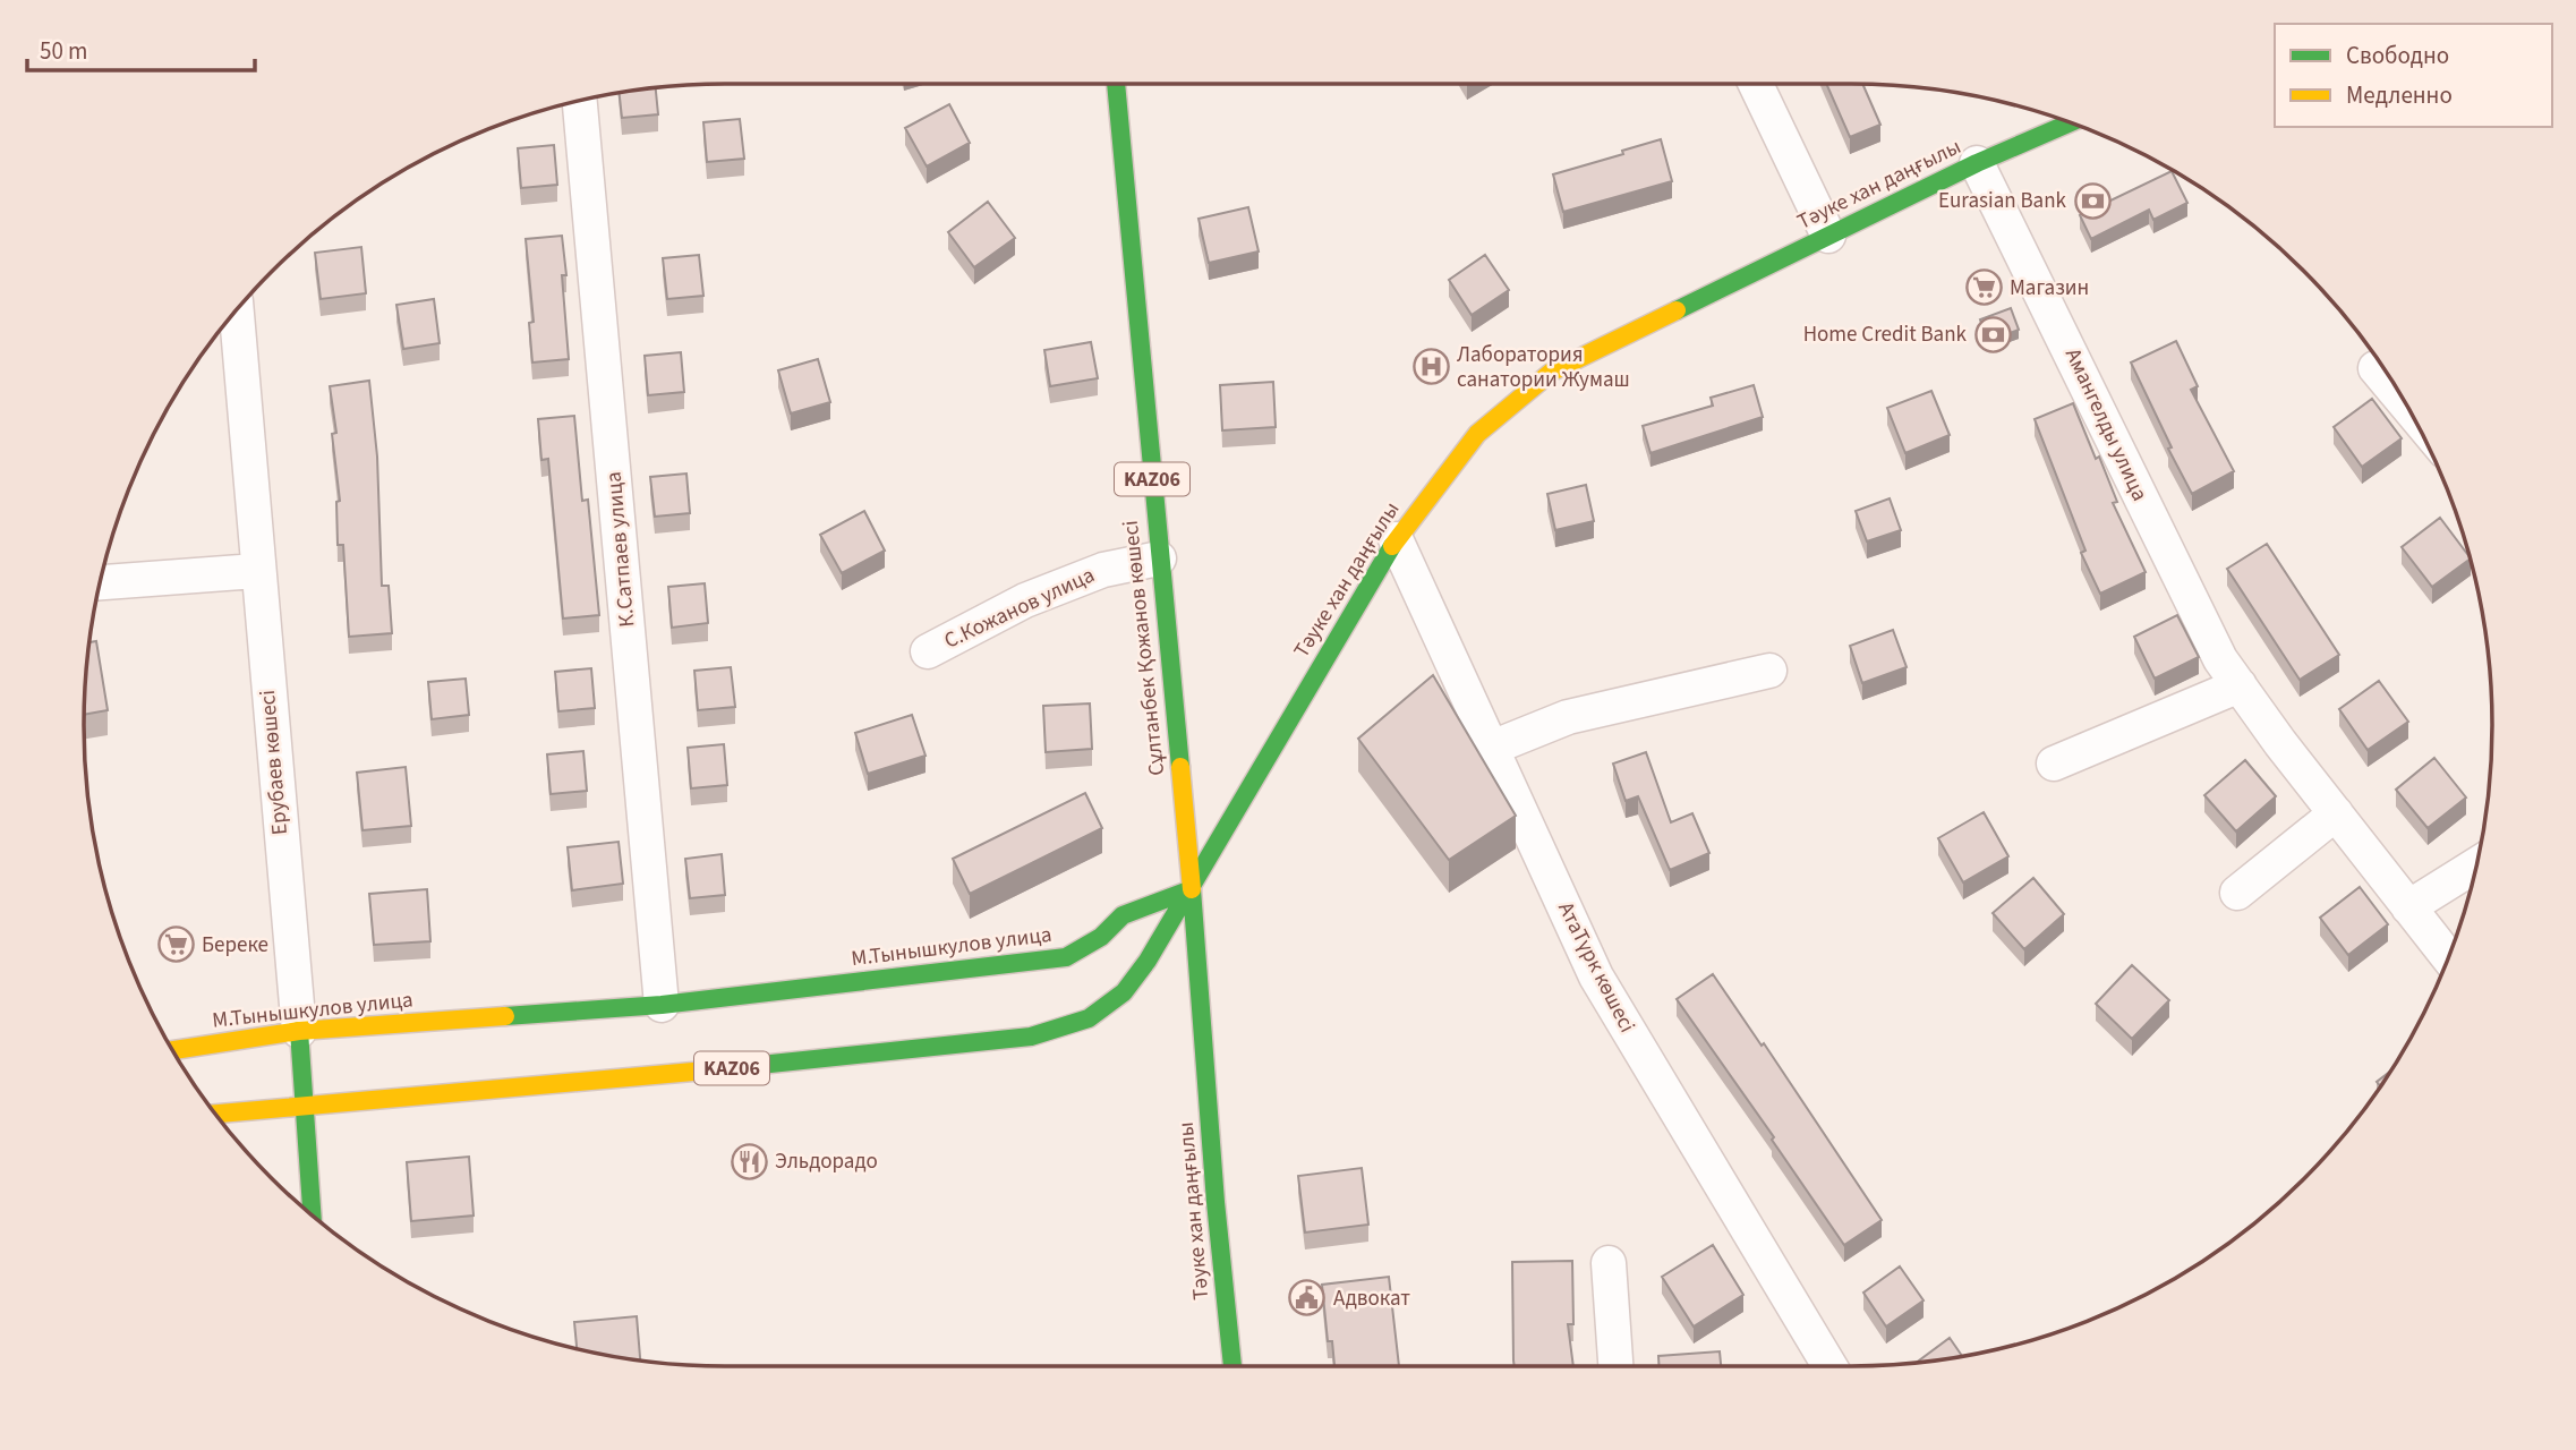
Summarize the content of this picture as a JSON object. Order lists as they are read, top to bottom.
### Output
{
  "streets": {
    "main road": [
      "Тәуке хан даңғылы",
      "KАZ06",
      "Сұлтанбек Қожанов көшесі",
      "Ерубаев көшесі",
      "М.Тынышкулов улица"
    ],
    "street": [
      "Амангелды улица",
      "К.Сатпаев улица",
      "С.Кожанов улица",
      "АтаТүрк көшесі"
    ]
  },
  "crossings": [
    ["Тәуке хан даңғылы", "Амангелды улица"],
    ["Тәуке хан даңғылы", "KАZ06"],
    ["Тәуке хан даңғылы", "Сұлтанбек Қожанов көшесі"],
    ["Тәуке хан даңғылы", "М.Тынышкулов улица"],
    ["Тәуке хан даңғылы", "АтаТүрк көшесі"],
    ["KАZ06", "Сұлтанбек Қожанов көшесі"],
    ["KАZ06", "Ерубаев көшесі"],
    ["KАZ06", "М.Тынышкулов улица"],
    ["К.Сатпаев улица", "М.Тынышкулов улица"],
    ["С.Кожанов улица", "Сұлтанбек Қожанов көшесі"],
    ["Сұлтанбек Қожанов көшесі", "М.Тынышкулов улица"],
    ["Ерубаев көшесі", "М.Тынышкулов улица"]
  ],
  "places": {
    "bank": ["Eurasian Bank", "Home Credit Bank"],
    "supermarket": ["Магазин", "Береке"],
    "hospital": ["Лаборатория санатории Жумаш"],
    "restaurant": ["Эльдорадо"],
    "public building": ["Адвокат"]
  },
  "legend": ["Свободно", "Медленно"],
  "scale_bar": "50 m"
}
